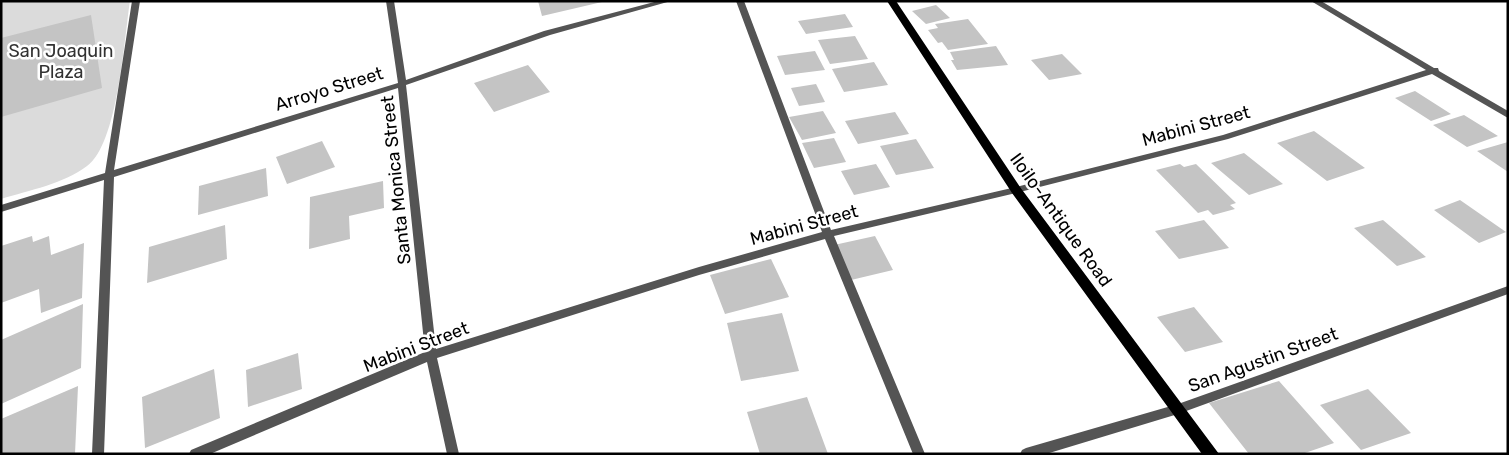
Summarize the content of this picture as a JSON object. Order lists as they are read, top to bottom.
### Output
{
  "streets": {
    "main road": ["Iloilo-Antique Road"],
    "street": [
      "Arroyo Street",
      "Mabini Street",
      "Santa Monica Street",
      "San Agustin Street"
    ]
  },
  "crossings": [
    ["Arroyo Street", "Santa Monica Street"],
    ["Mabini Street", "Santa Monica Street"],
    ["Mabini Street", "Iloilo-Antique Road"],
    ["Iloilo-Antique Road", "San Agustin Street"]
  ],
  "parks": ["San Joaquin Plaza"]
}
